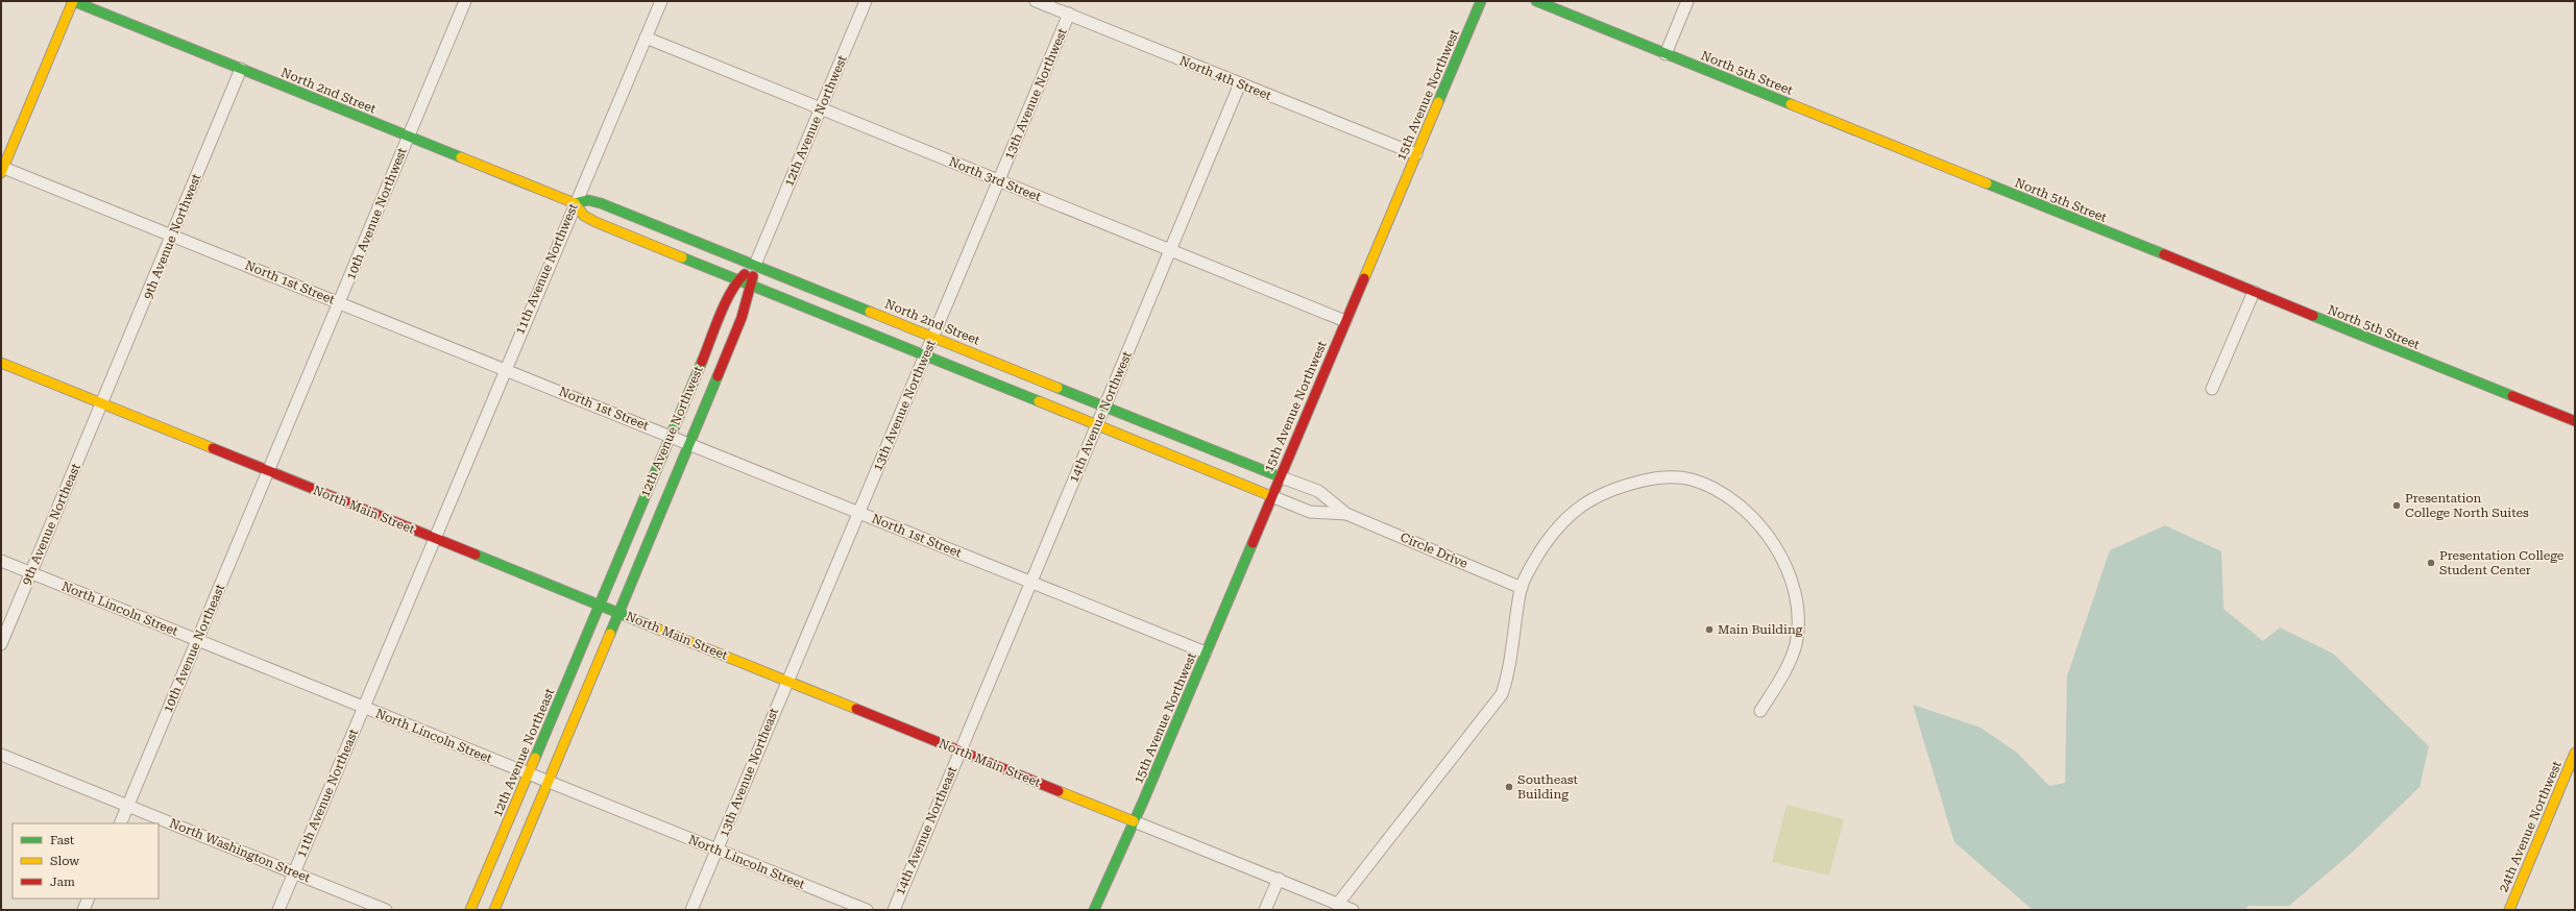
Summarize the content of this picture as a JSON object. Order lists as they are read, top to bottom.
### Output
{
  "streets": {
    "street": [
      "North 5th Street",
      "North 4th Street",
      "North 2nd Street",
      "13th Avenue Northwest",
      "15th Avenue Northwest",
      "12th Avenue Northwest",
      "North 3rd Street",
      "10th Avenue Northwest",
      "9th Avenue Northwest",
      "11th Avenue Northwest",
      "North 1st Street",
      "14th Avenue Northwest",
      "North Main Street",
      "9th Avenue Northeast",
      "Circle Drive",
      "North Lincoln Street",
      "10th Avenue Northeast",
      "12th Avenue Northeast",
      "13th Avenue Northeast",
      "11th Avenue Northeast",
      "24th Avenue Northwest",
      "14th Avenue Northeast",
      "North Washington Street"
    ]
  },
  "crossings": [
    ["North 4th Street", "13th Avenue Northwest"],
    ["North 4th Street", "15th Avenue Northwest"],
    ["North 4th Street", "14th Avenue Northwest"],
    ["North 2nd Street", "13th Avenue Northwest"],
    ["North 2nd Street", "15th Avenue Northwest"],
    ["North 2nd Street", "12th Avenue Northwest"],
    ["North 2nd Street", "10th Avenue Northwest"],
    ["North 2nd Street", "9th Avenue Northwest"],
    ["North 2nd Street", "11th Avenue Northwest"],
    ["North 2nd Street", "14th Avenue Northwest"],
    ["North 2nd Street", "Circle Drive"],
    ["13th Avenue Northwest", "North 3rd Street"],
    ["13th Avenue Northwest", "North 1st Street"],
    ["13th Avenue Northwest", "North Main Street"],
    ["13th Avenue Northwest", "13th Avenue Northeast"],
    ["15th Avenue Northwest", "North 3rd Street"],
    ["15th Avenue Northwest", "North 1st Street"],
    ["15th Avenue Northwest", "North Main Street"],
    ["15th Avenue Northwest", "Circle Drive"],
    ["12th Avenue Northwest", "North 3rd Street"],
    ["12th Avenue Northwest", "North 1st Street"],
    ["12th Avenue Northwest", "North Main Street"],
    ["12th Avenue Northwest", "12th Avenue Northeast"],
    ["North 3rd Street", "11th Avenue Northwest"],
    ["North 3rd Street", "14th Avenue Northwest"],
    ["10th Avenue Northwest", "North 1st Street"],
    ["10th Avenue Northwest", "North Main Street"],
    ["10th Avenue Northwest", "10th Avenue Northeast"],
    ["9th Avenue Northwest", "North 1st Street"],
    ["9th Avenue Northwest", "North Main Street"],
    ["9th Avenue Northwest", "9th Avenue Northeast"],
    ["11th Avenue Northwest", "North 1st Street"],
    ["11th Avenue Northwest", "North Main Street"],
    ["11th Avenue Northwest", "11th Avenue Northeast"],
    ["North 1st Street", "14th Avenue Northwest"],
    ["14th Avenue Northwest", "North Main Street"],
    ["14th Avenue Northwest", "14th Avenue Northeast"],
    ["North Main Street", "9th Avenue Northeast"],
    ["North Main Street", "10th Avenue Northeast"],
    ["North Main Street", "12th Avenue Northeast"],
    ["North Main Street", "13th Avenue Northeast"],
    ["North Main Street", "11th Avenue Northeast"],
    ["North Main Street", "14th Avenue Northeast"],
    ["9th Avenue Northeast", "North Lincoln Street"],
    ["North Lincoln Street", "10th Avenue Northeast"],
    ["North Lincoln Street", "12th Avenue Northeast"],
    ["North Lincoln Street", "13th Avenue Northeast"],
    ["North Lincoln Street", "11th Avenue Northeast"],
    ["10th Avenue Northeast", "North Washington Street"],
    ["11th Avenue Northeast", "North Washington Street"]
  ],
  "places": [
    "Presentation College North Suites",
    "Presentation College Student Center",
    "Main Building",
    "Southeast Building"
  ],
  "legend": ["Fast", "Slow", "Jam"]
}
